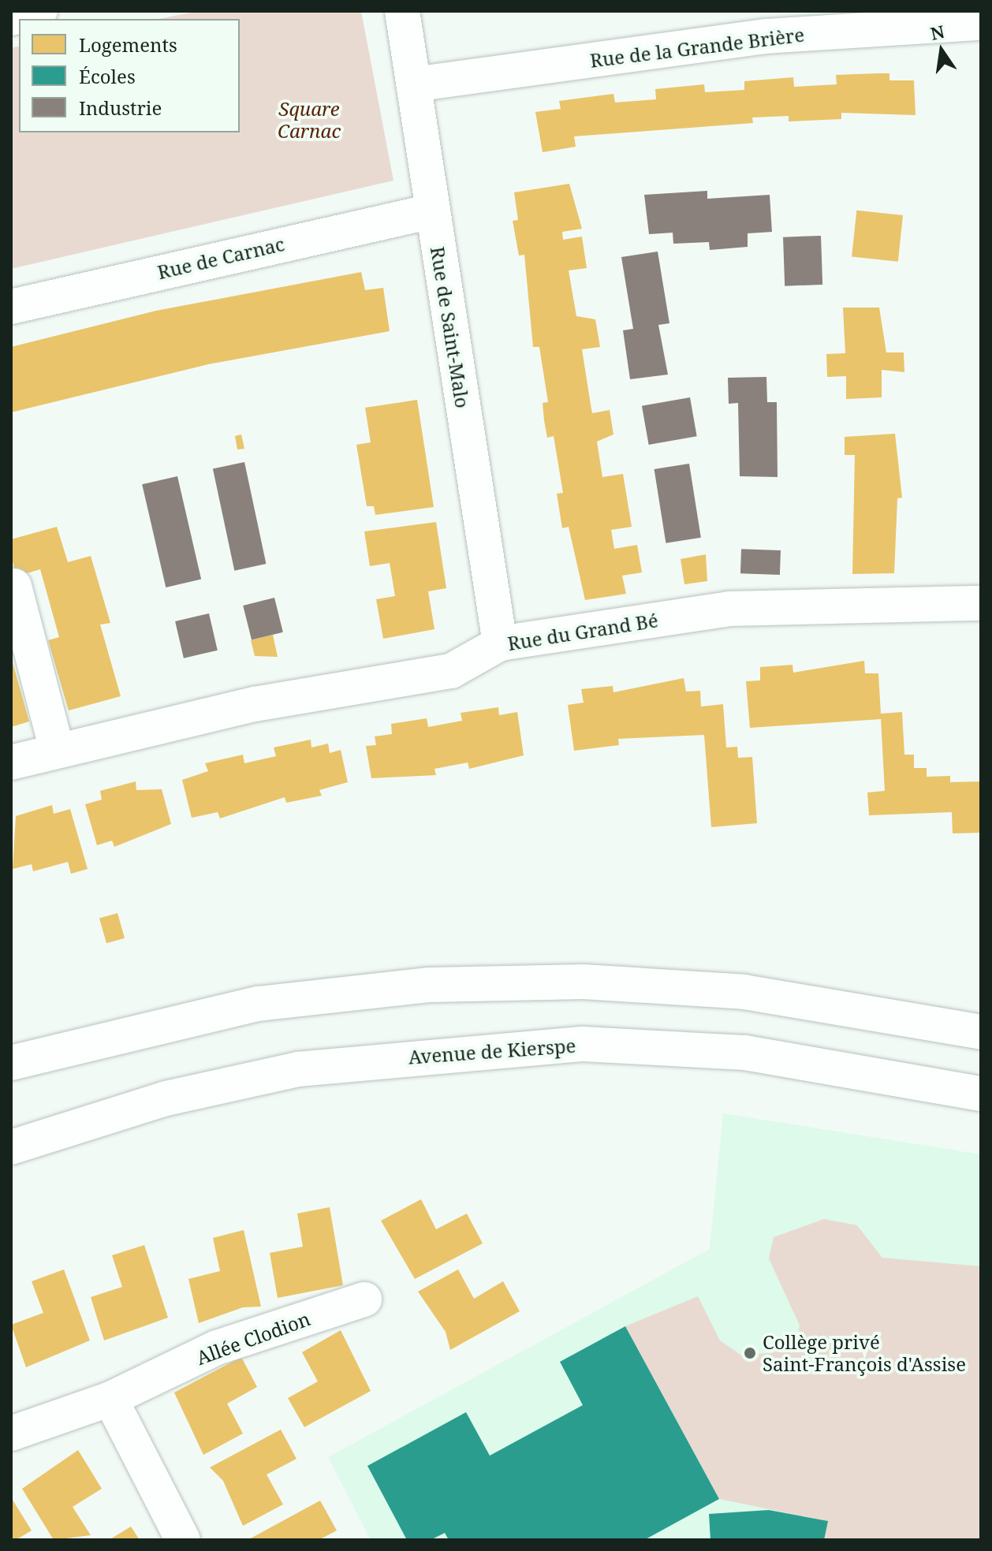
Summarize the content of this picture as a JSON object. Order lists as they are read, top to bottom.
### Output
{
  "streets": {
    "street": [
      "Rue de la Grande Brière",
      "Rue de Carnac",
      "Rue de Saint-Malo",
      "Rue du Grand Bé",
      "Avenue de Kierspe",
      "Allée Clodion"
    ]
  },
  "crossings": [
    ["Rue de la Grande Brière", "Rue de Saint-Malo"],
    ["Rue de Carnac", "Rue de Saint-Malo"],
    ["Rue de Saint-Malo", "Rue du Grand Bé"]
  ],
  "parks": ["Square Carnac"],
  "places": ["Collège privé Saint-François d'Assise"],
  "legend": ["Logements", "Écoles", "Industrie"],
  "north": "top"
}
